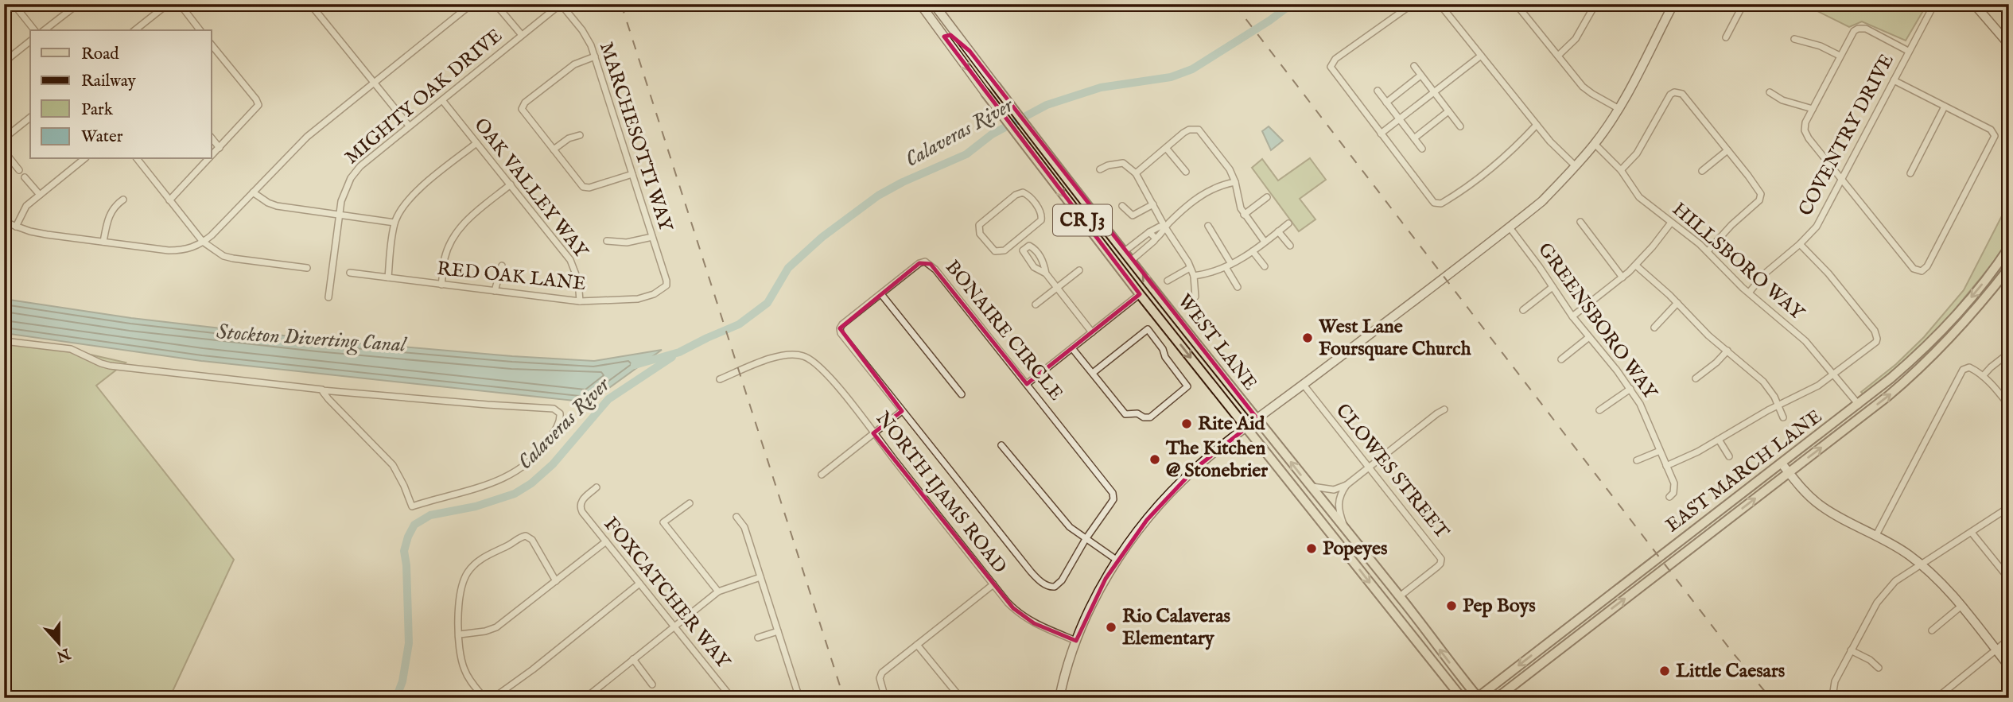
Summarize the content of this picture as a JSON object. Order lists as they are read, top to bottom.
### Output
{
  "streets": {
    "main road": ["CR J3", "WEST LANE", "EAST MARCH LANE"],
    "street": [
      "MIGHTY OAK DRIVE",
      "COVENTRY DRIVE",
      "MARCHESOTTI WAY",
      "OAK VALLEY WAY",
      "HILLSBORO WAY",
      "RED OAK LANE",
      "GREENSBORO WAY",
      "BONAIRE CIRCLE",
      "CLOWES STREET",
      "NORTH IJAMS ROAD",
      "FOXCATCHER WAY"
    ]
  },
  "crossings": [
    ["MIGHTY OAK DRIVE", "MARCHESOTTI WAY"],
    ["MIGHTY OAK DRIVE", "OAK VALLEY WAY"],
    ["COVENTRY DRIVE", "HILLSBORO WAY"],
    ["MARCHESOTTI WAY", "RED OAK LANE"],
    ["OAK VALLEY WAY", "RED OAK LANE"],
    ["HILLSBORO WAY", "EAST MARCH LANE"],
    ["WEST LANE", "CLOWES STREET"],
    ["WEST LANE", "EAST MARCH LANE"]
  ],
  "water": ["Calaveras River", "Stockton Diverting Canal"],
  "places": [
    "West Lane Foursquare Church",
    "Rite Aid",
    "The Kitchen @ Stonebrier",
    "Popeyes",
    "Pep Boys",
    "Rio Calaveras Elementary",
    "Little Caesars"
  ],
  "legend": [
    "Road",
    "Railway",
    "Park",
    "Water"
  ],
  "north": "bottom"
}
